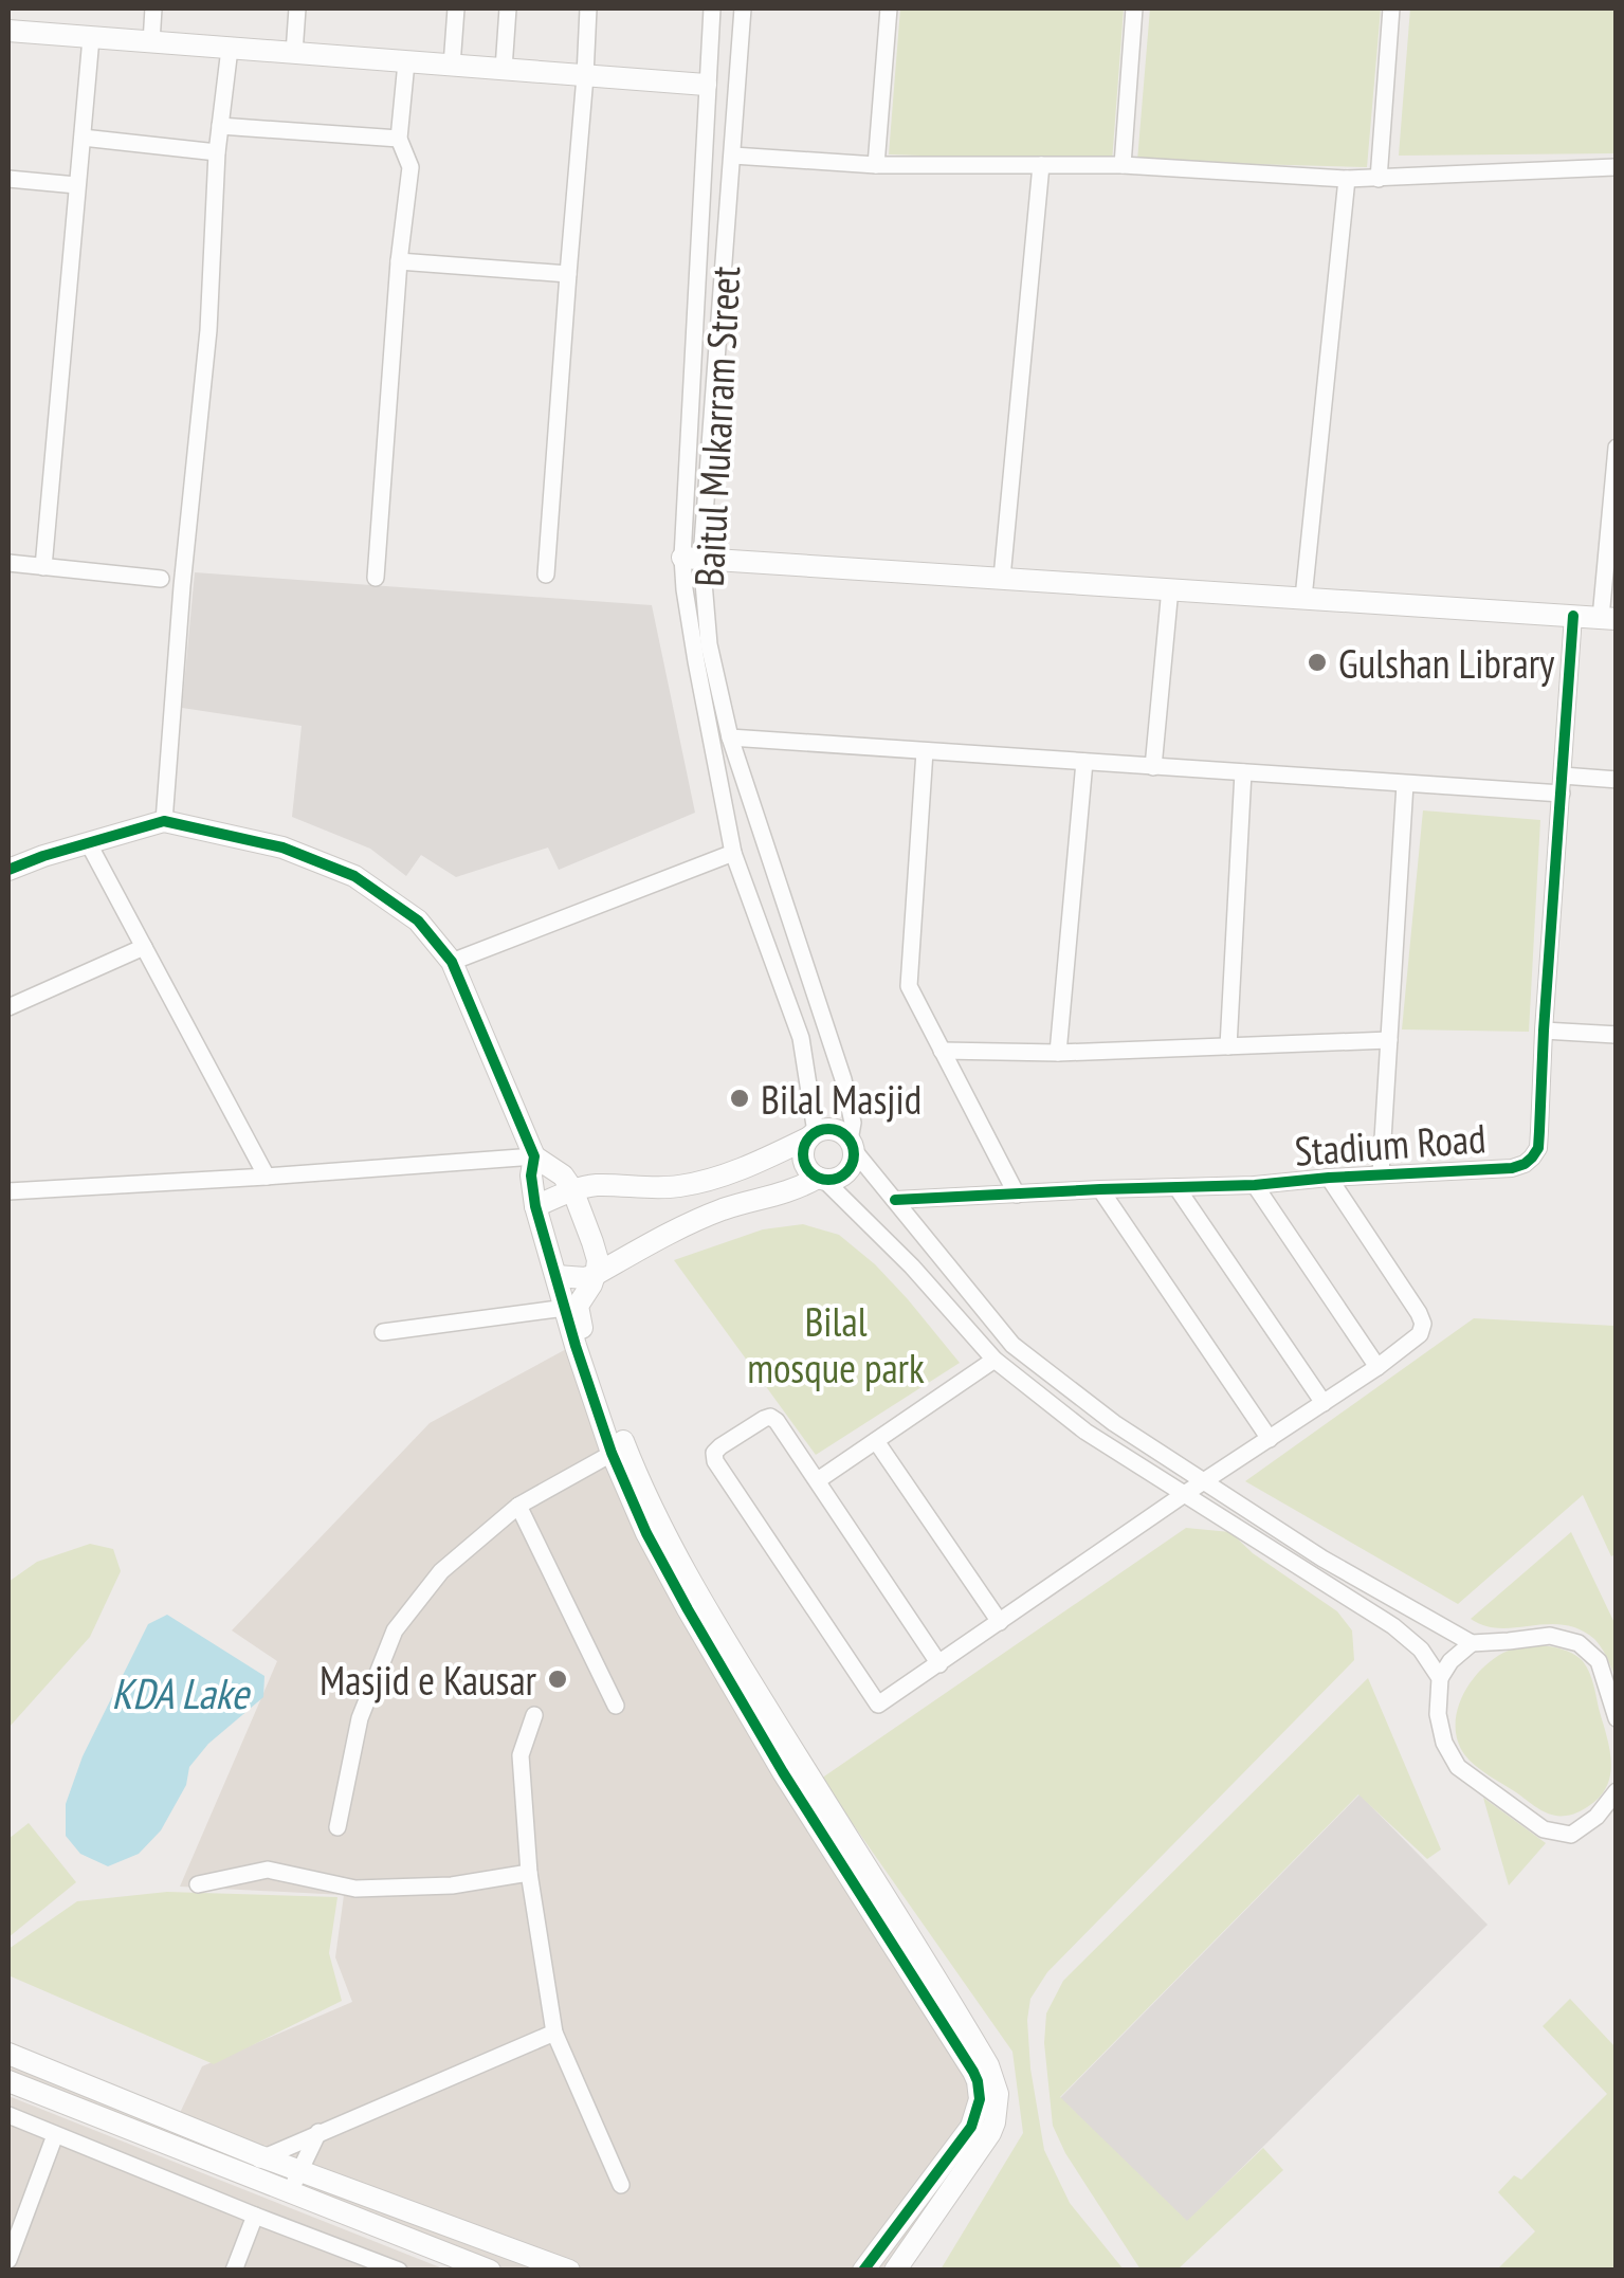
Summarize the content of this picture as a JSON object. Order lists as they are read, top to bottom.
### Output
{
  "streets": {
    "street": ["Baitul Mukarram Street", "Stadium Road"]
  },
  "water": ["KDA Lake"],
  "parks": ["Bilal mosque park"],
  "places": ["Gulshan Library", "Bilal Masjid", "Masjid e Kausar"]
}
